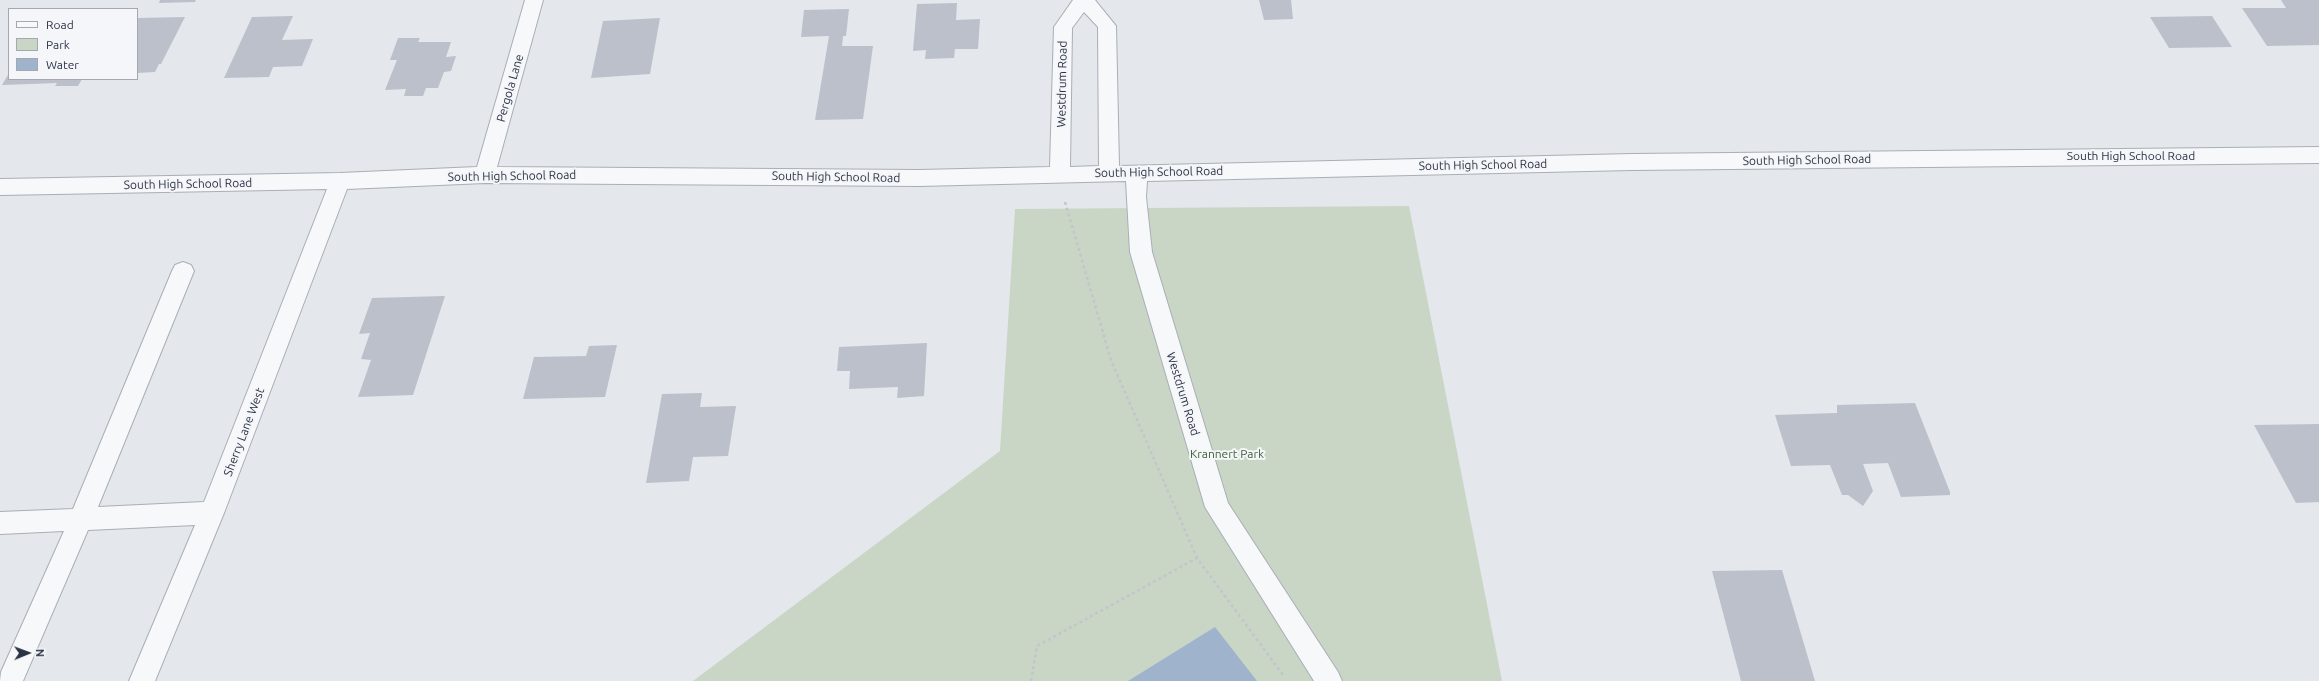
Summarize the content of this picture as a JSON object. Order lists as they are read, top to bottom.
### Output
{
  "streets": {
    "street": [
      "Westdrum Road",
      "Pergola Lane",
      "South High School Road",
      "Sherry Lane West"
    ]
  },
  "crossings": [
    ["Westdrum Road", "South High School Road"],
    ["Pergola Lane", "South High School Road"],
    ["South High School Road", "Sherry Lane West"]
  ],
  "parks": ["Krannert Park"],
  "legend": ["Road", "Park", "Water"],
  "north": "right"
}
